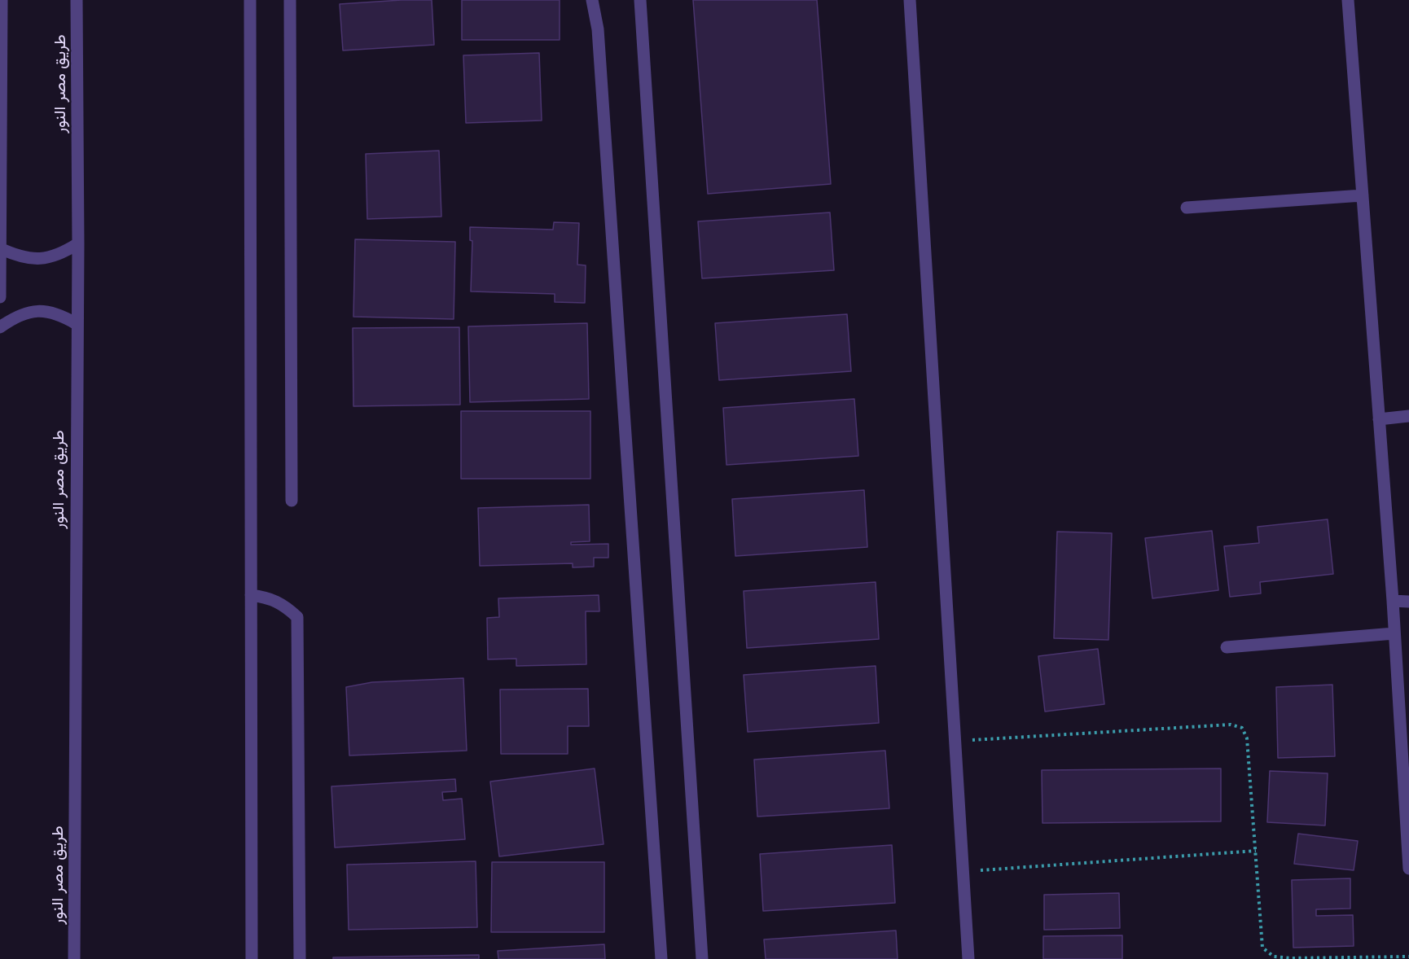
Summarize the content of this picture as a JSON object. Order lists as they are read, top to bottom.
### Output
{
  "streets": {
    "street": ["طريق مصر النور"]
  }
}
